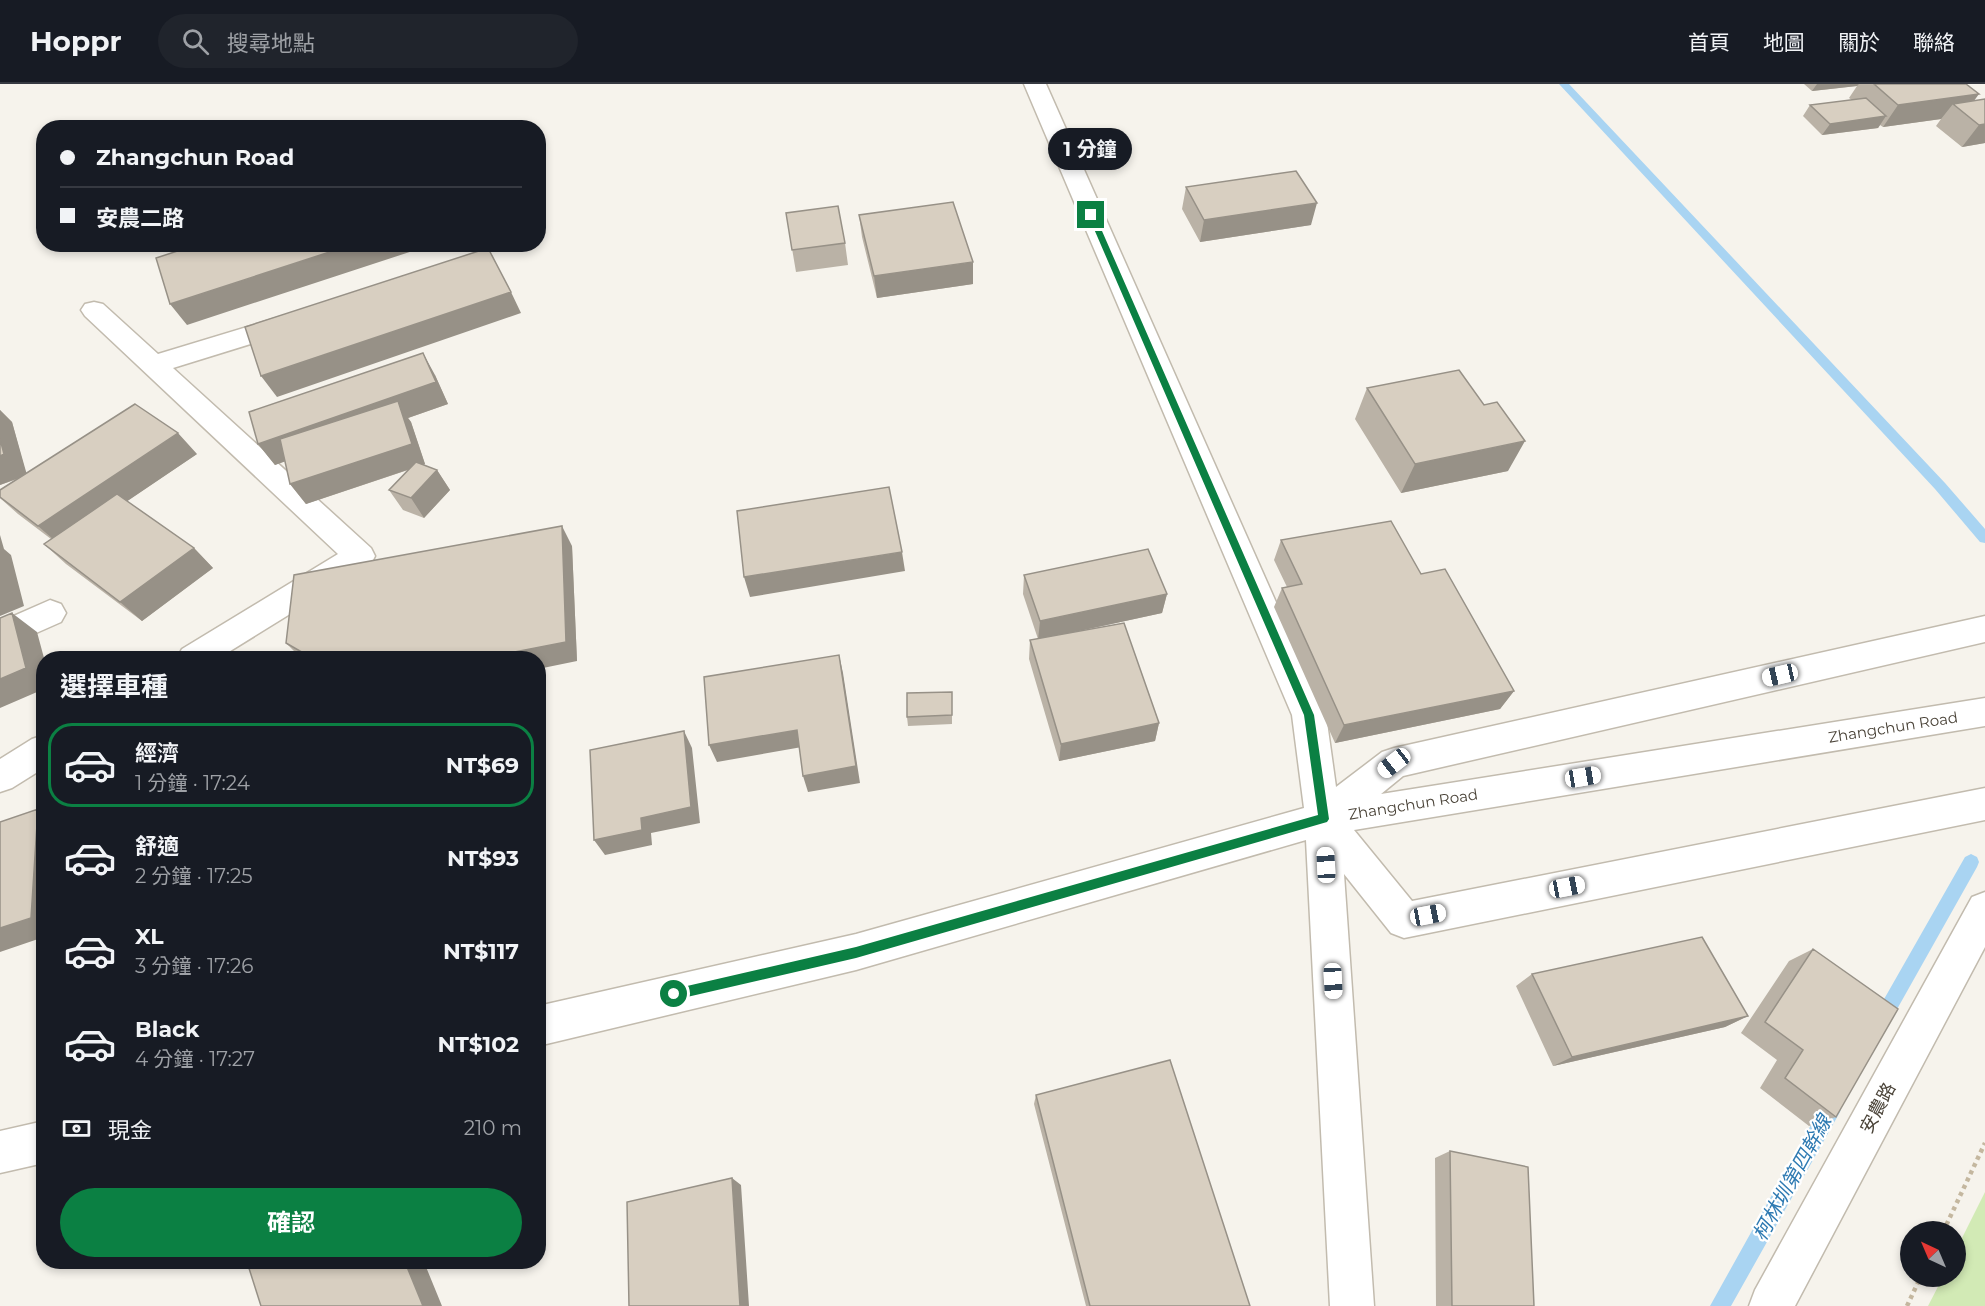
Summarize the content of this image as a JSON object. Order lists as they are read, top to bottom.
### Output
{
  "streets": {
    "street": ["Zhangchun Road", "安農路"]
  },
  "water": ["柯林圳第四幹線"],
  "north": "top left",
  "page": {
    "header": "Hoppr",
    "search": "搜尋地點",
    "nav": [
      "首頁",
      "地圖",
      "關於",
      "聯絡"
    ],
    "banner": ["Zhangchun Road", "安農二路"],
    "bubble": "1 分鐘",
    "heading": "選擇車種",
    "list": [
      {
        "name": "經濟",
        "note": "1 分鐘 · 17:24",
        "value": "NT$69"
      },
      {
        "name": "舒適",
        "note": "2 分鐘 · 17:25",
        "value": "NT$93"
      },
      {
        "name": "XL",
        "note": "3 分鐘 · 17:26",
        "value": "NT$117"
      },
      {
        "name": "Black",
        "note": "4 分鐘 · 17:27",
        "value": "NT$102"
      }
    ],
    "pay": ["現金", "210 m"],
    "buttons": "確認"
  }
}
